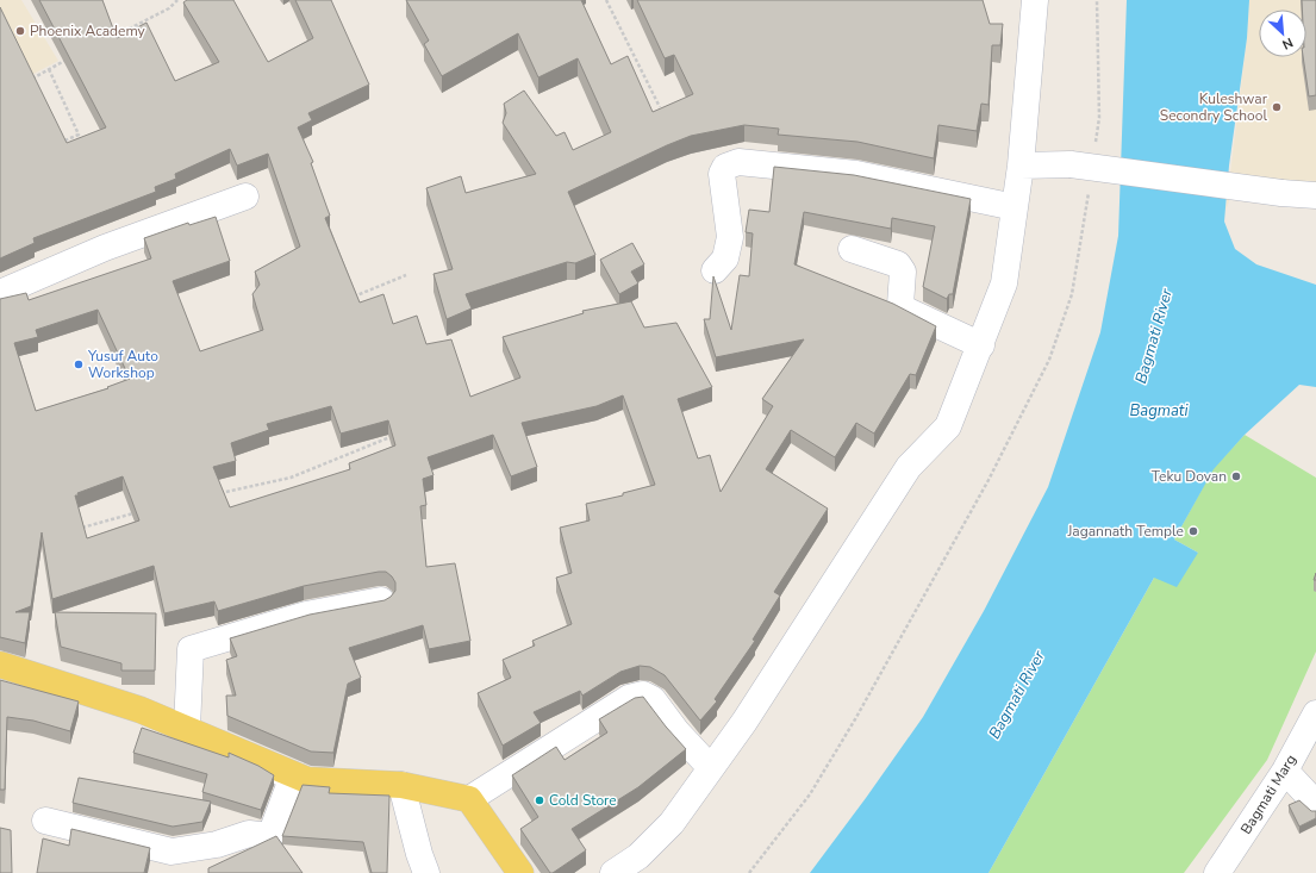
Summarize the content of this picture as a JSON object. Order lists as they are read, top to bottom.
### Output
{
  "streets": {
    "street": ["Bagmati Marg"]
  },
  "water": ["Bagmati River", "Bagmati"],
  "places": [
    "Phoenix Academy",
    "Kuleshwar Secondry School",
    "Yusuf Auto Workshop",
    "Teku Dovan",
    "Jagannath Temple",
    "Cold Store"
  ],
  "north": "bottom right"
}
